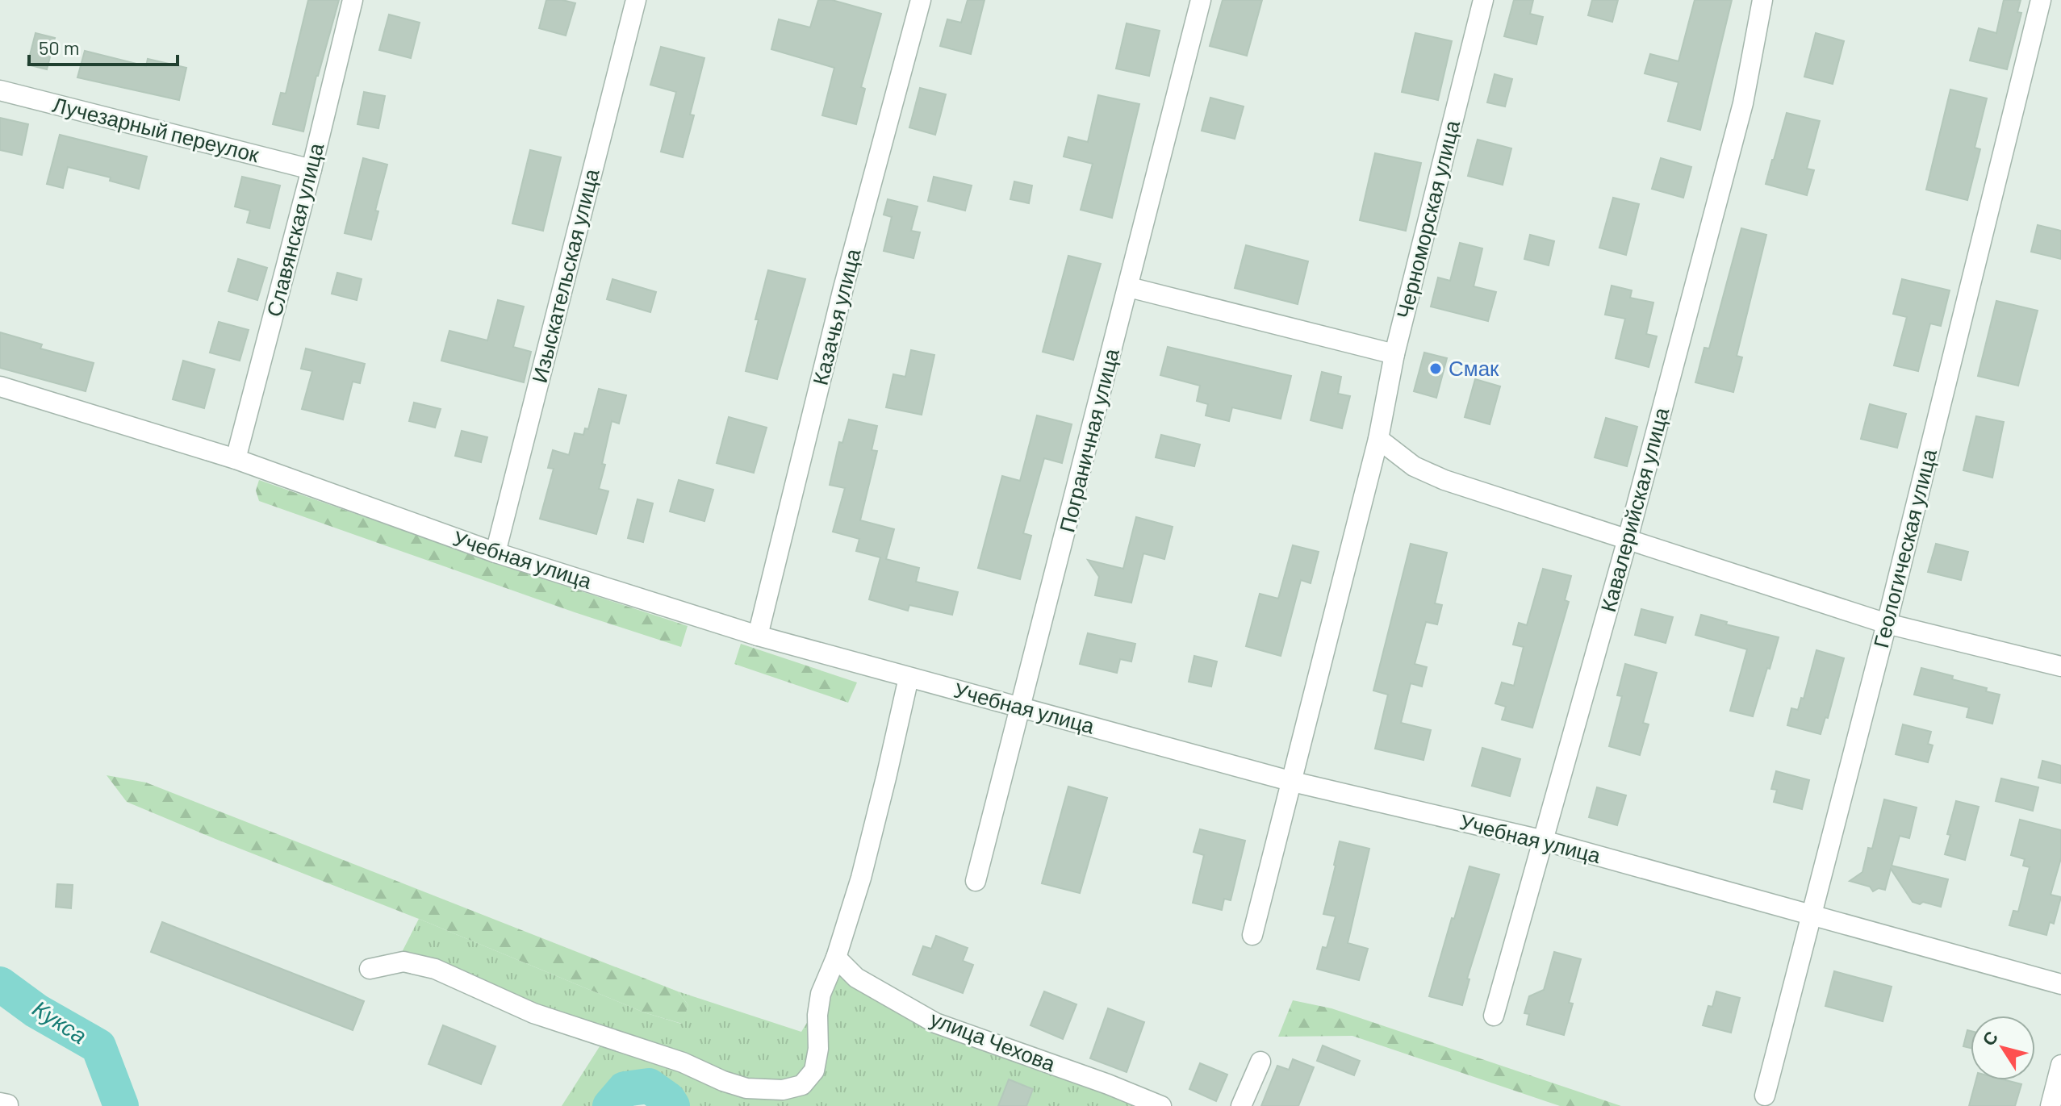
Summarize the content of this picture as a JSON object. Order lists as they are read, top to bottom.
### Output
{
  "streets": {
    "street": [
      "Лучезарный переулок",
      "Черноморская улица",
      "Славянская улица",
      "Изыскательская улица",
      "Казачья улица",
      "Пограничная улица",
      "Кавалерийская улица",
      "Геологическая улица",
      "Учебная улица",
      "улица Чехова"
    ]
  },
  "crossings": [
    ["Лучезарный переулок", "Славянская улица"],
    ["Черноморская улица", "Учебная улица"],
    ["Славянская улица", "Учебная улица"],
    ["Изыскательская улица", "Учебная улица"],
    ["Казачья улица", "Учебная улица"],
    ["Пограничная улица", "Учебная улица"],
    ["Кавалерийская улица", "Учебная улица"],
    ["Геологическая улица", "Учебная улица"]
  ],
  "water": ["Кукса"],
  "places": ["Смак"],
  "scale_bar": "50 m",
  "north": "top left"
}
